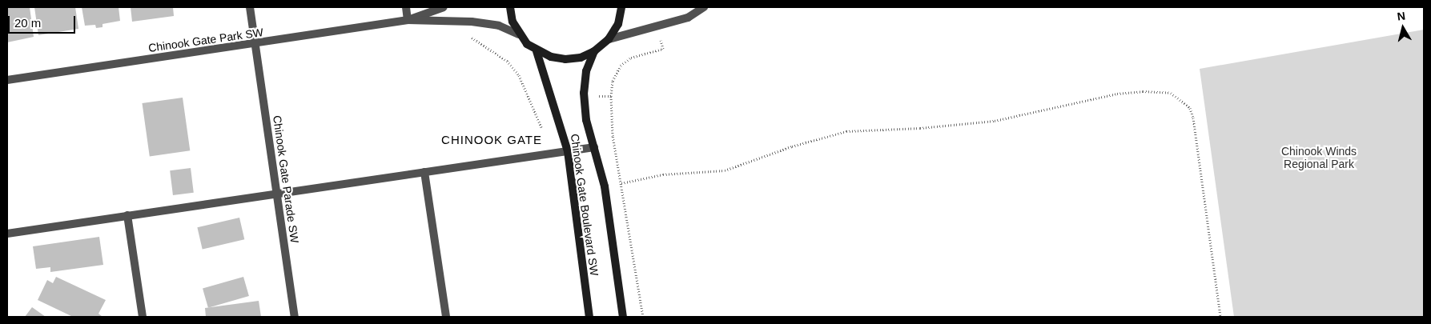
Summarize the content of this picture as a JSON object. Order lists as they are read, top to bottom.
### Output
{
  "streets": {
    "street": ["Chinook Gate Park SW", "Chinook Gate Parade SW", "Chinook Gate Boulevard SW"]
  },
  "crossings": [
    ["Chinook Gate Park SW", "Chinook Gate Parade SW"]
  ],
  "districts": ["CHINOOK GATE"],
  "parks": ["Chinook Winds Regional Park"],
  "scale_bar": "20 m",
  "north": "top"
}
